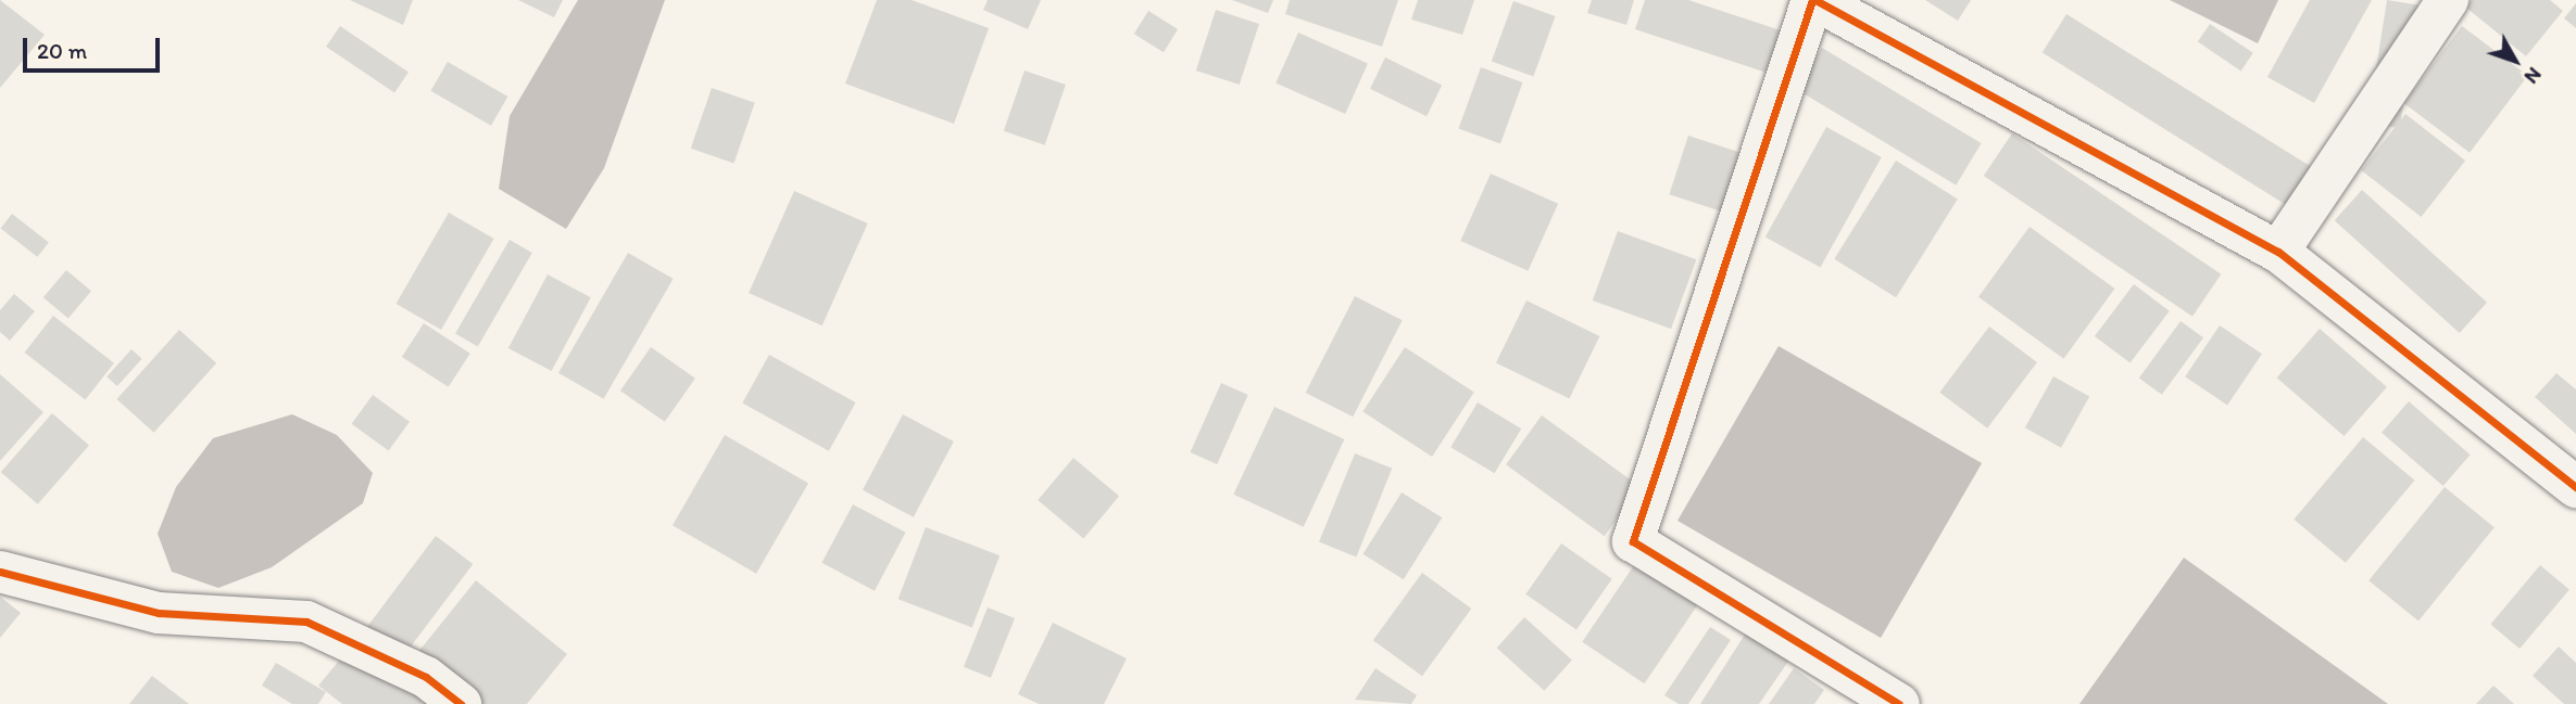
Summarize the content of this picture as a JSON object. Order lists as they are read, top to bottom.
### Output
{
  "scale_bar": "20 m",
  "north": "bottom right"
}
